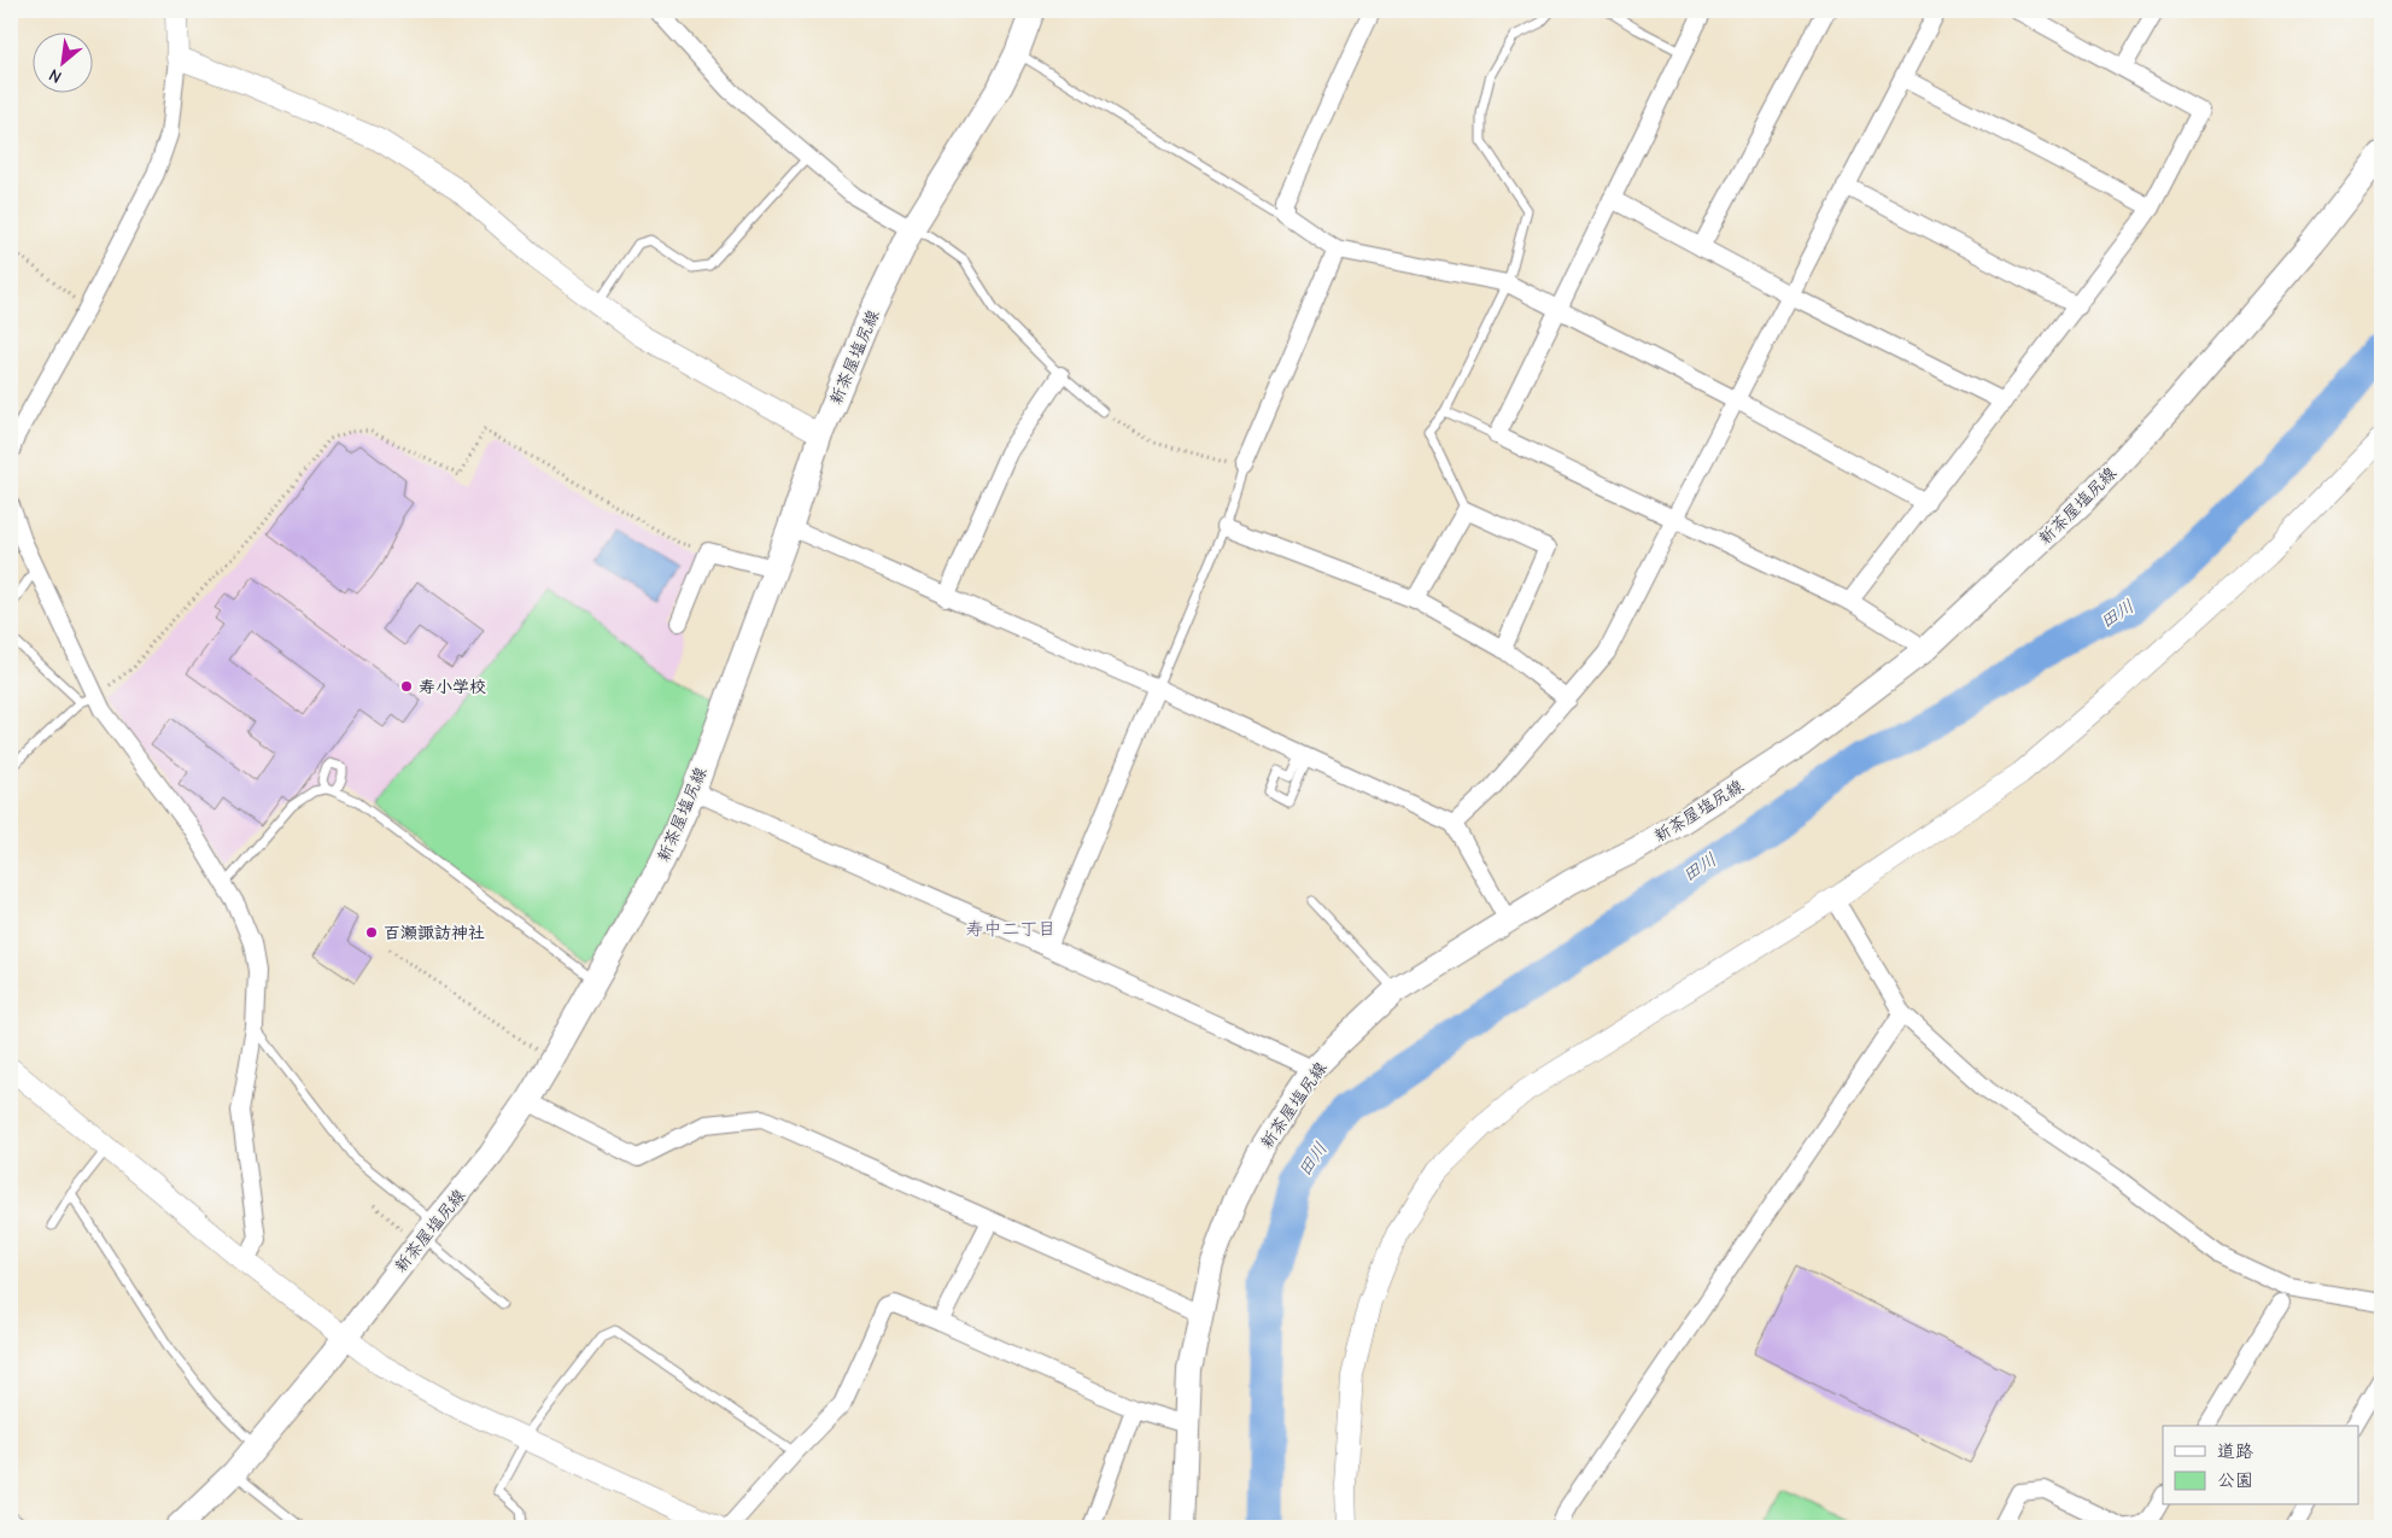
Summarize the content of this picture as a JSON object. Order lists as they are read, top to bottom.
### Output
{
  "streets": {
    "main road": ["新茶屋塩尻線"]
  },
  "districts": ["寿中二丁目"],
  "water": ["田川"],
  "places": ["寿小学校", "百瀬諏訪神社"],
  "legend": ["道路", "公園"],
  "north": "bottom left"
}
